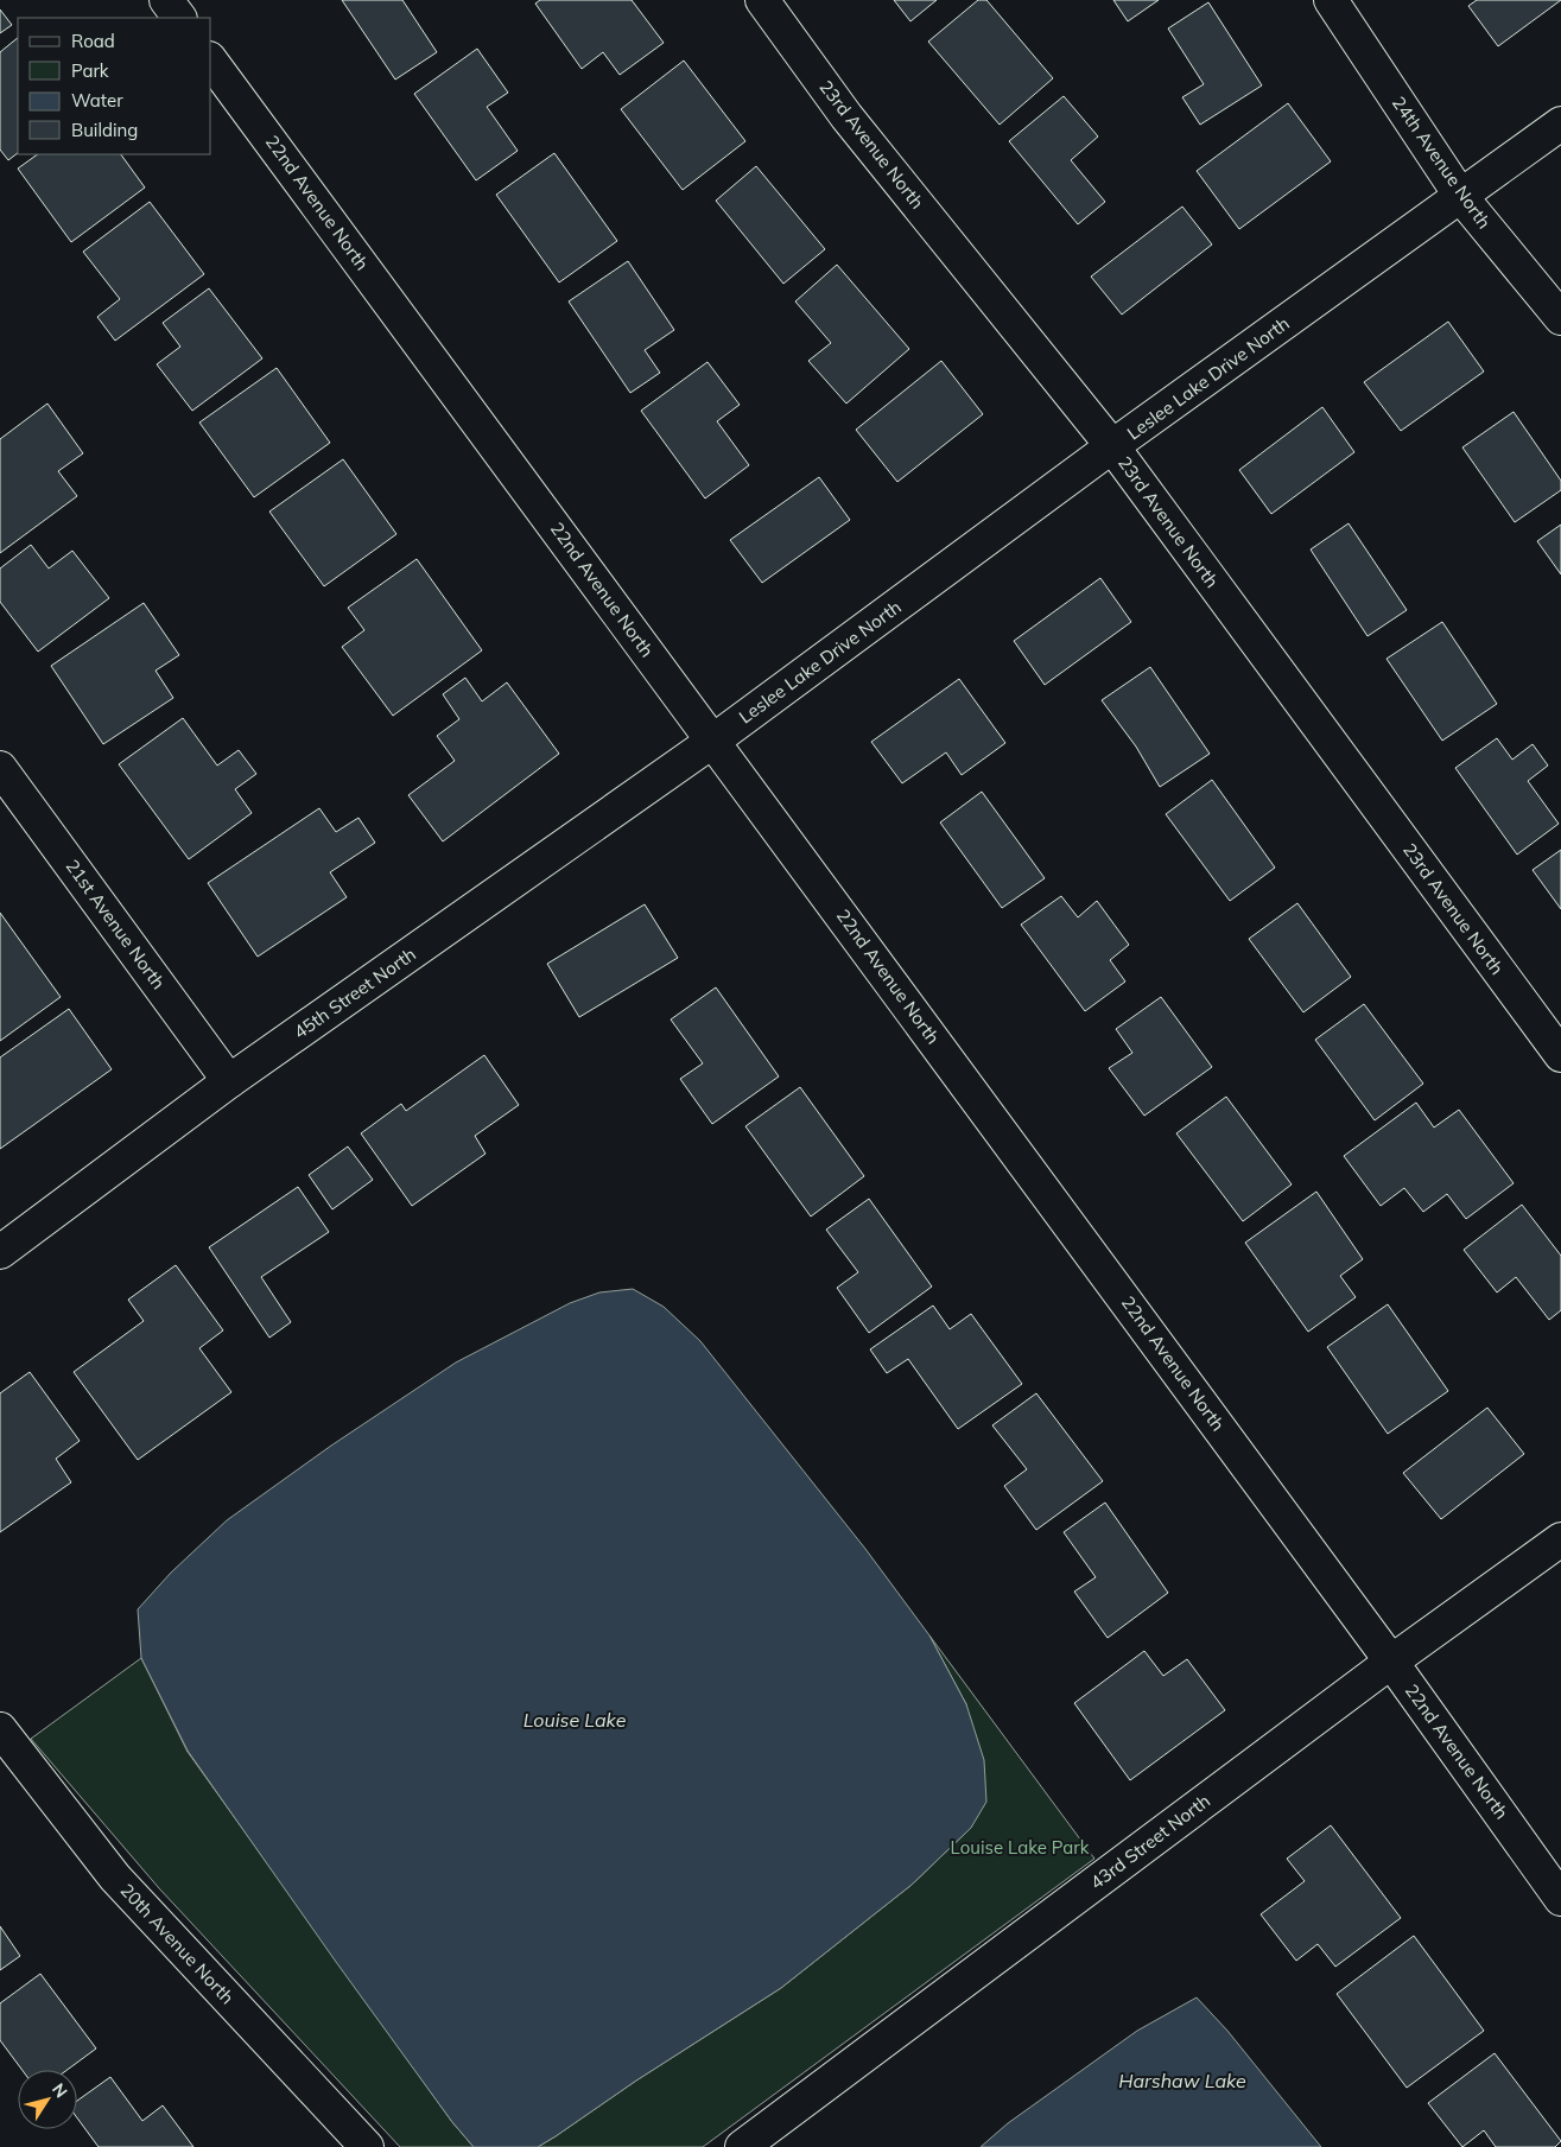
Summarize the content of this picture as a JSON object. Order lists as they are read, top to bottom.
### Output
{
  "streets": {
    "street": [
      "23rd Avenue North",
      "24th Avenue North",
      "22nd Avenue North",
      "Leslee Lake Drive North",
      "21st Avenue North",
      "45th Street North",
      "43rd Street North",
      "20th Avenue North"
    ]
  },
  "crossings": [
    ["23rd Avenue North", "Leslee Lake Drive North"],
    ["24th Avenue North", "Leslee Lake Drive North"],
    ["22nd Avenue North", "Leslee Lake Drive North"],
    ["22nd Avenue North", "45th Street North"],
    ["22nd Avenue North", "43rd Street North"],
    ["Leslee Lake Drive North", "45th Street North"],
    ["21st Avenue North", "45th Street North"]
  ],
  "water": ["Louise Lake", "Harshaw Lake"],
  "parks": ["Louise Lake Park"],
  "legend": [
    "Road",
    "Park",
    "Water",
    "Building"
  ],
  "north": "top right"
}
